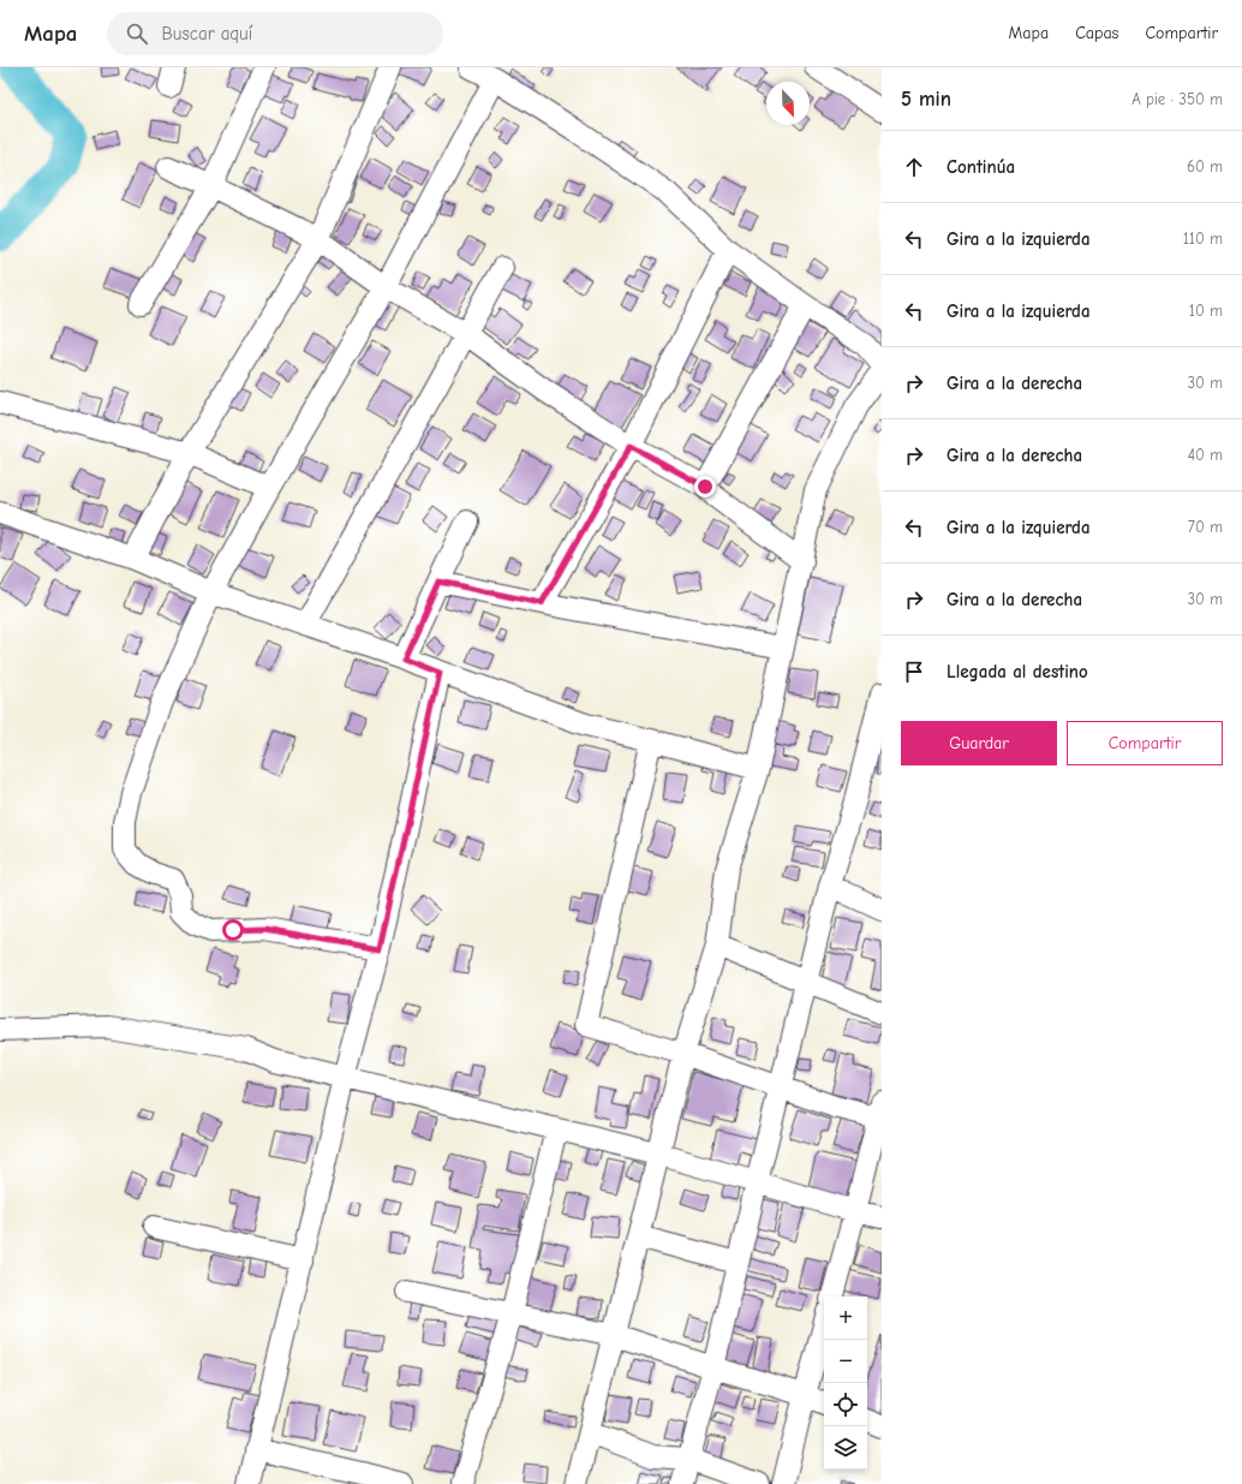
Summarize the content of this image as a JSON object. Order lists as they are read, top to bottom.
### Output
{
  "north": "bottom right",
  "page": {
    "header": "Mapa",
    "search": "Buscar aquí",
    "nav": ["Mapa", "Capas", "Compartir"],
    "heading": ["5 min", "A pie · 350 m"],
    "list": [
      ["Continúa", "60 m"],
      ["Gira a la izquierda", "110 m"],
      ["Gira a la izquierda", "10 m"],
      ["Gira a la derecha", "30 m"],
      ["Gira a la derecha", "40 m"],
      ["Gira a la izquierda", "70 m"],
      ["Gira a la derecha", "30 m"],
      "Llegada al destino"
    ],
    "buttons": ["Guardar", "Compartir"],
    "map_buttons": ["+", "−"]
  }
}
